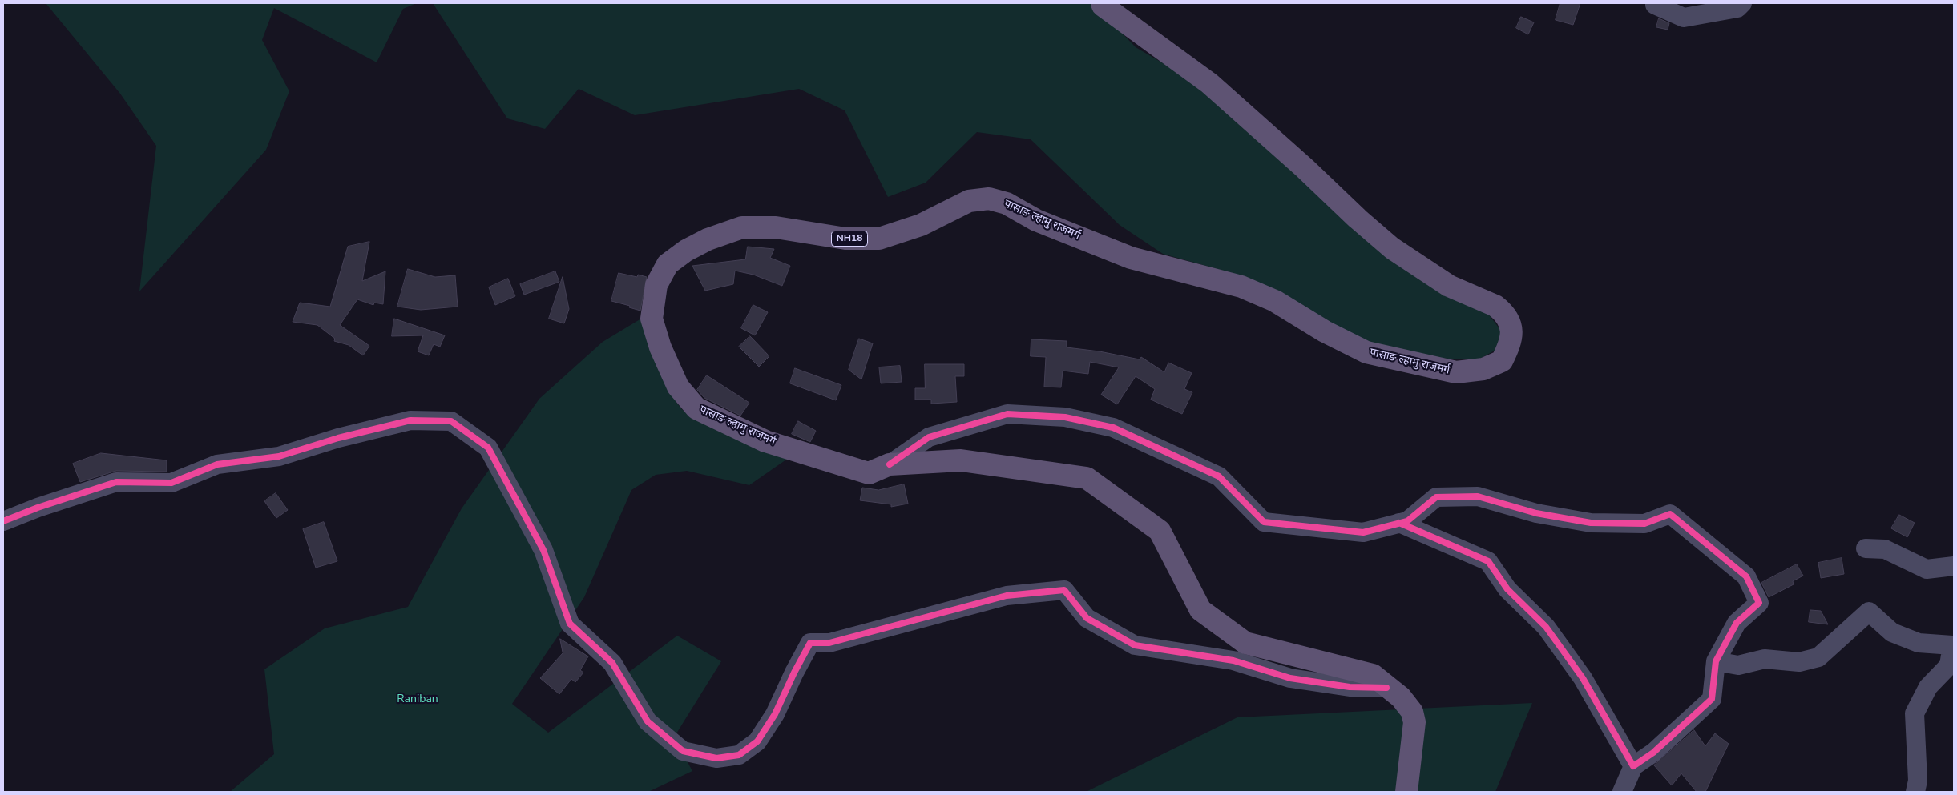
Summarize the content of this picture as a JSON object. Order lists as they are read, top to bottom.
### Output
{
  "streets": {
    "main road": ["पासाङ ल्हामु राजमर्ग", "NH18"]
  },
  "parks": ["Raniban"]
}
